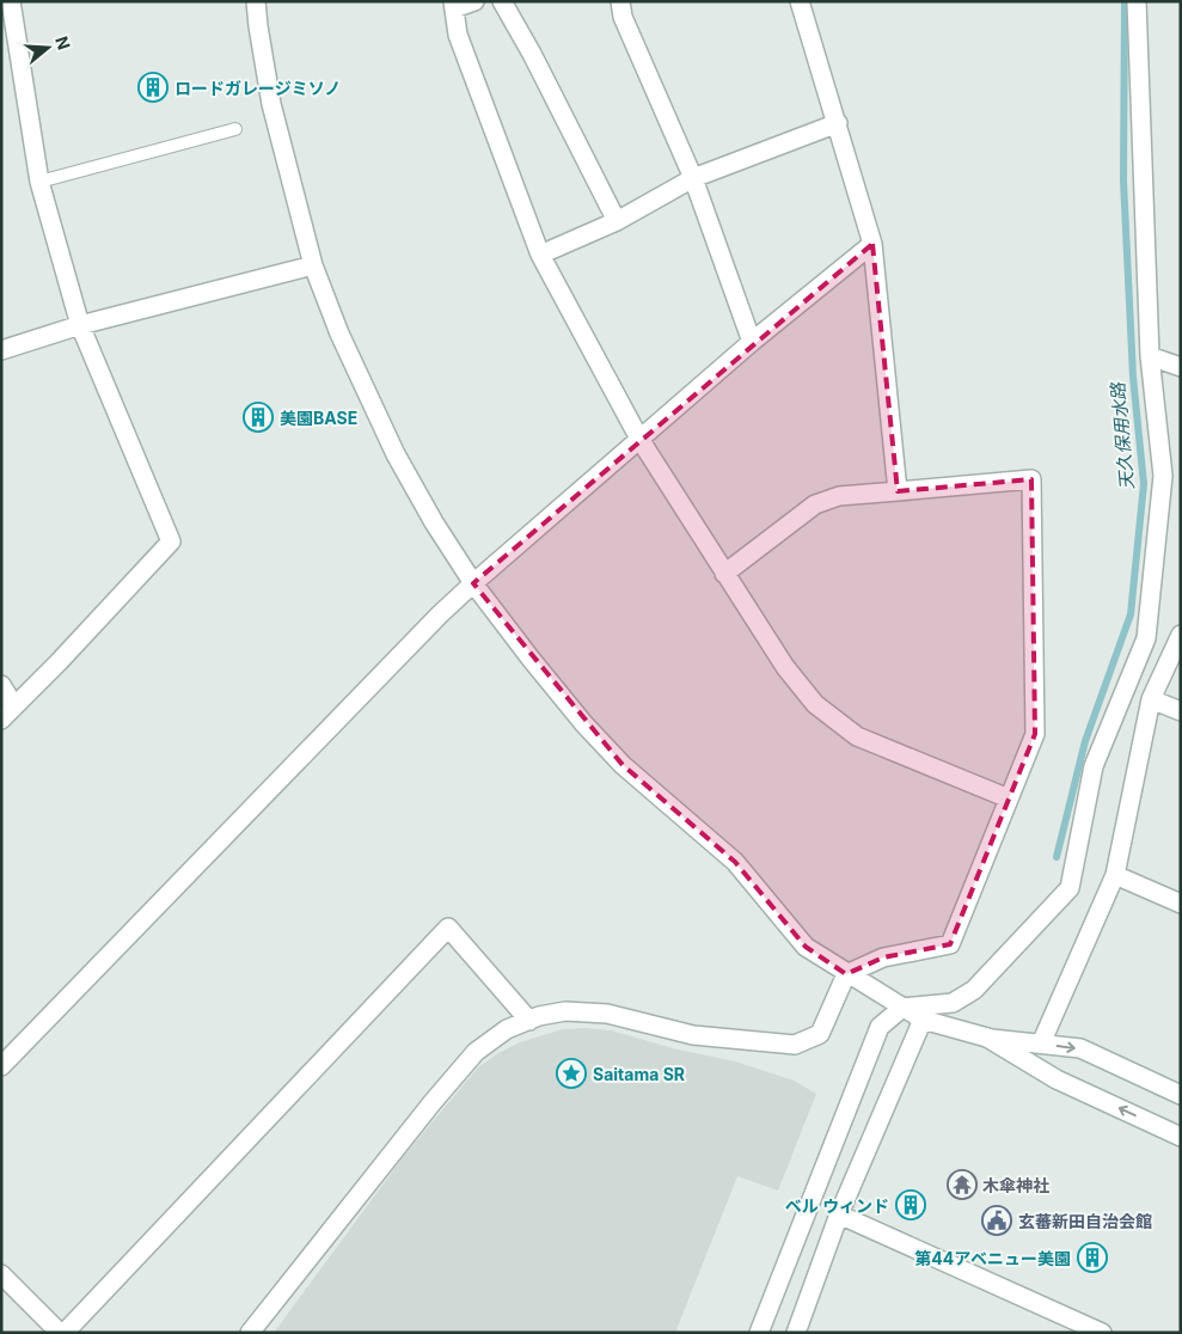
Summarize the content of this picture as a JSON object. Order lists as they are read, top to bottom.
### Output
{
  "water": ["天久保用水路"],
  "places": {
    "building": [
      "ロードガレージミソノ",
      "美園BASE",
      "ベル ウィンド",
      "第44アベニュー美園"
    ],
    "place": ["Saitama SR"],
    "temple": ["木傘神社"],
    "public building": ["玄蕃新田自治会館"]
  },
  "north": "right"
}
